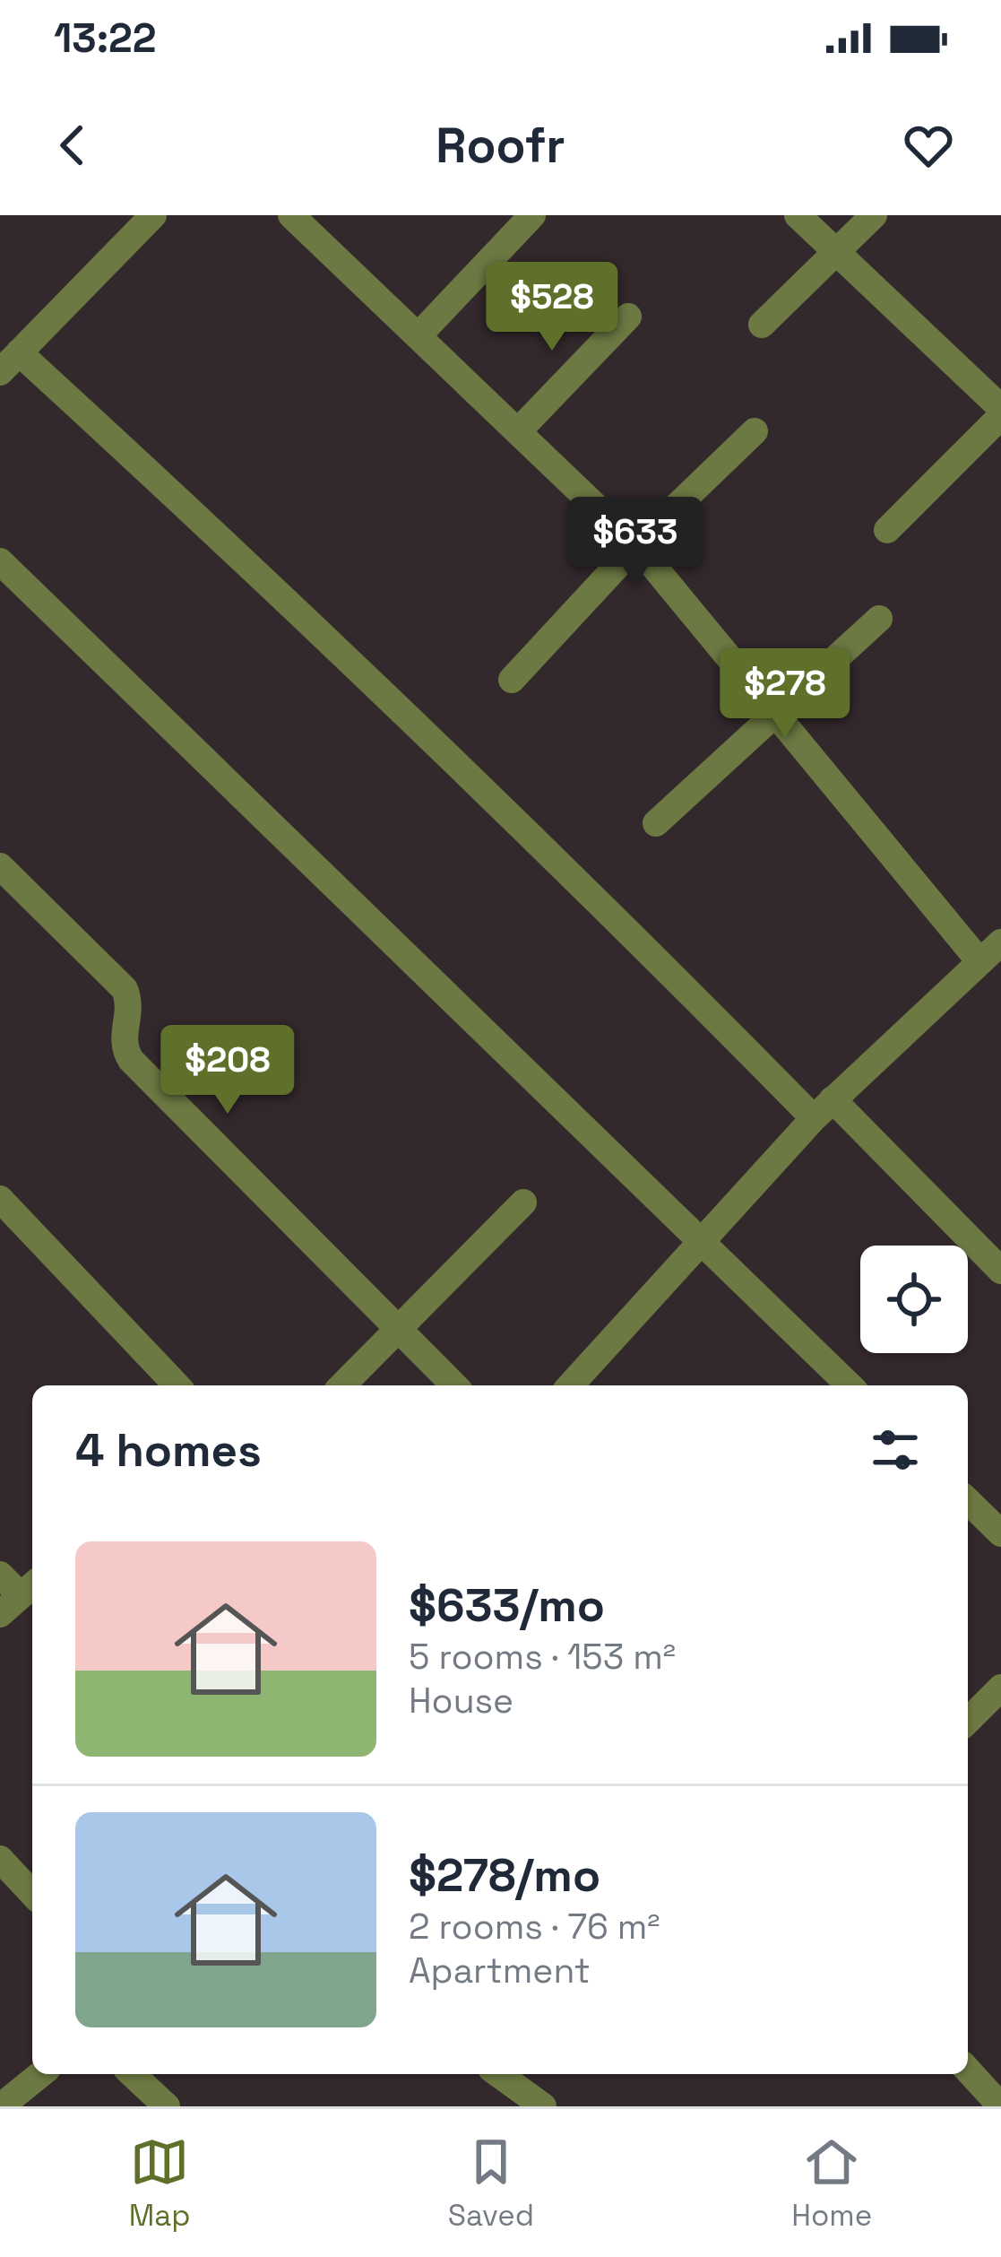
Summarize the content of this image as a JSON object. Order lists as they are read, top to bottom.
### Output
{
  "page": {
    "status": "13:22",
    "header": "Roofr",
    "price": [
      "$528",
      "$633",
      "$278",
      "$208"
    ],
    "heading": "4 homes",
    "list": [
      {
        "name": "$633/mo",
        "note": "5 rooms · 153 m² · House"
      },
      {
        "name": "$278/mo",
        "note": "2 rooms · 76 m² · Apartment"
      }
    ],
    "tabs": ["Map", "Saved", "Home"]
  }
}
